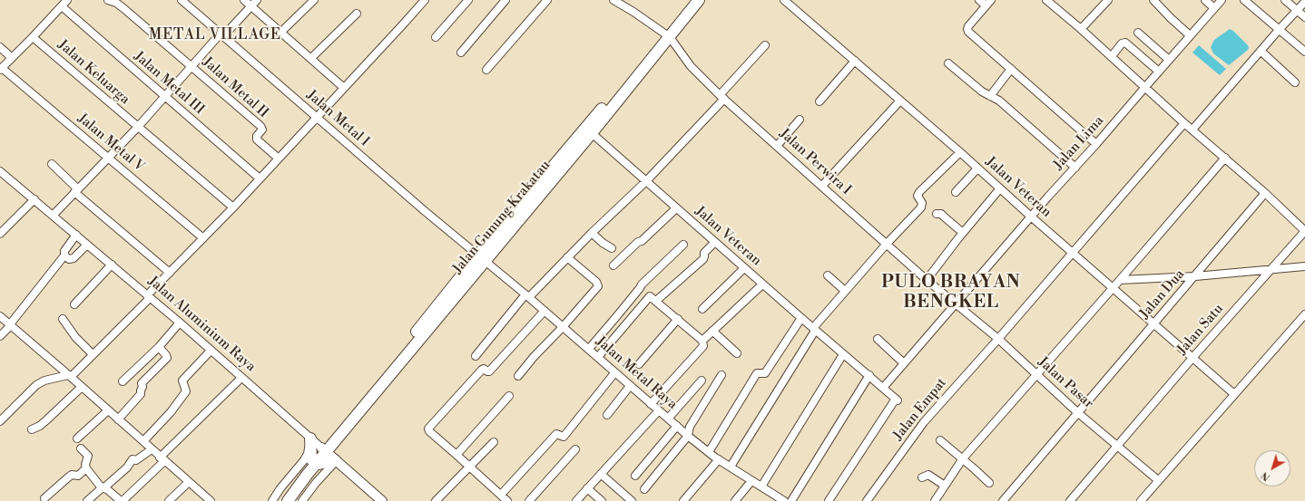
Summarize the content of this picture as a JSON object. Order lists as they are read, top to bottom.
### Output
{
  "streets": {
    "highway": ["Jalan Gunung Krakatau"],
    "main road": ["Jalan Aluminium Raya"],
    "street": [
      "Jalan Keluarga",
      "Jalan Metal III",
      "Jalan Metal II",
      "Jalan Metal I",
      "Jalan Metal V",
      "Jalan Lima",
      "Jalan Perwira I",
      "Jalan Veteran",
      "Jalan Dua",
      "Jalan Satu",
      "Jalan Metal Raya",
      "Jalan Pasar",
      "Jalan Empat"
    ]
  },
  "crossings": [
    ["Jalan Metal I", "Jalan Gunung Krakatau"],
    ["Jalan Metal I", "Jalan Metal Raya"],
    ["Jalan Lima", "Jalan Perwira I"],
    ["Jalan Lima", "Jalan Veteran"],
    ["Jalan Lima", "Jalan Pasar"],
    ["Jalan Perwira I", "Jalan Gunung Krakatau"],
    ["Jalan Perwira I", "Jalan Pasar"],
    ["Jalan Veteran", "Jalan Gunung Krakatau"],
    ["Jalan Veteran", "Jalan Dua"],
    ["Jalan Veteran", "Jalan Satu"],
    ["Jalan Veteran", "Jalan Empat"],
    ["Jalan Gunung Krakatau", "Jalan Aluminium Raya"],
    ["Jalan Gunung Krakatau", "Jalan Metal Raya"],
    ["Jalan Dua", "Jalan Pasar"],
    ["Jalan Satu", "Jalan Pasar"],
    ["Jalan Pasar", "Jalan Empat"]
  ],
  "districts": ["METAL VILLAGE", "PULO BRAYAN BENGKEL"],
  "north": "bottom left"
}
